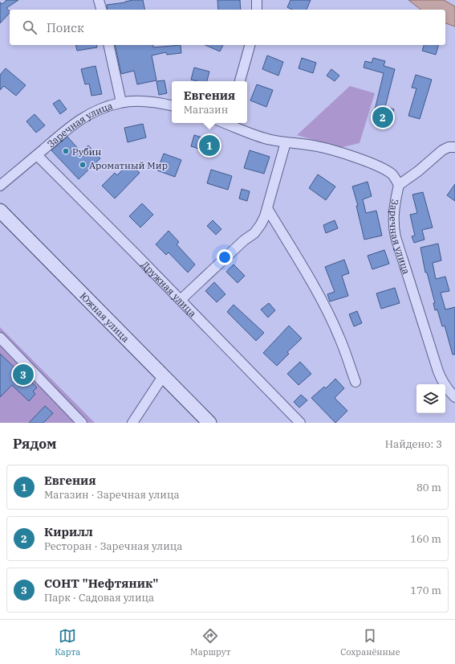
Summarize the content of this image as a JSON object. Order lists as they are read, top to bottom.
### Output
{
  "streets": {
    "street": ["Заречная улица", "Дружная улица", "Южная улица"]
  },
  "crossings": [
    ["Заречная улица", "Дружная улица"]
  ],
  "places": ["Рубин", "Ароматный Мир"],
  "page": {
    "search": "Поиск",
    "popup": ["Евгения", "Магазин"],
    "pins": ["2", "1", "3"],
    "heading": ["Рядом", "Найдено: 3"],
    "list": [
      {
        "mark": "1",
        "name": "Евгения",
        "note": "Магазин · Заречная улица",
        "value": "80 m"
      },
      {
        "mark": "2",
        "name": "Кирилл",
        "note": "Ресторан · Заречная улица",
        "value": "160 m"
      },
      {
        "mark": "3",
        "name": "СОНТ \"Нефтяник\"",
        "note": "Парк · Садовая улица",
        "value": "170 m"
      }
    ],
    "nav": ["Карта", "Маршрут", "Сохранённые"]
  }
}
